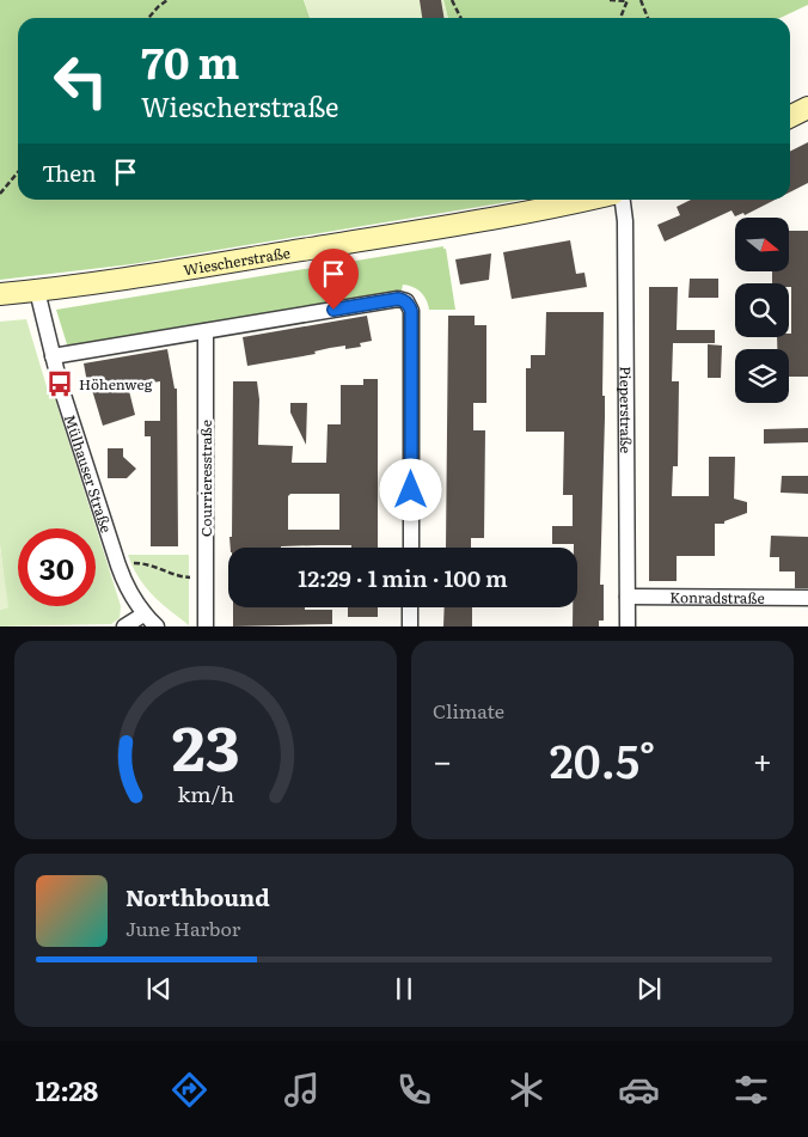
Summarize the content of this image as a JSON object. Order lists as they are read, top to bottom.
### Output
{
  "streets": {
    "main road": ["Wiescherstraße"],
    "street": [
      "Pieperstraße",
      "Mülhauser Straße",
      "Courrieresstraße",
      "Konradstraße"
    ]
  },
  "crossings": [
    ["Wiescherstraße", "Mülhauser Straße"],
    ["Pieperstraße", "Konradstraße"]
  ],
  "places": {
    "bus stop": ["Höhenweg"]
  },
  "north": "right",
  "page": {
    "turn": ["70 m", "Wiescherstraße"],
    "then": "Then",
    "limit": "30",
    "trip": "12:29 · 1 min · 100 m",
    "tile": "Climate",
    "heat": ["−", "20.5°", "+"],
    "song": ["Northbound", "June Harbor"],
    "tabs": "12:28",
    "gauge": ["23", "km/h"]
  }
}
